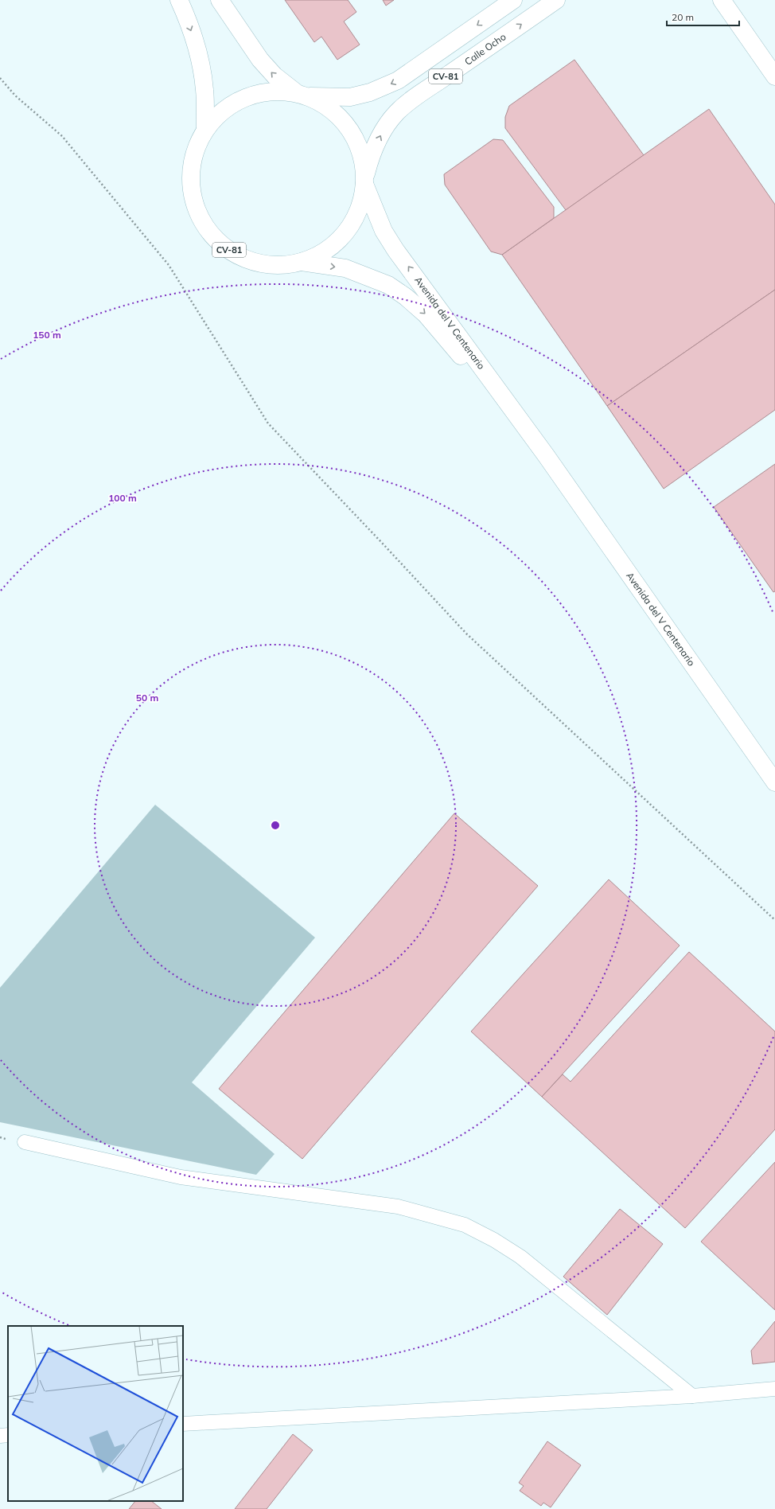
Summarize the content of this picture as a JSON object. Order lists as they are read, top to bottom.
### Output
{
  "streets": {
    "main road": ["Calle Ocho", "CV-81", "Avenida del V Centenario"]
  },
  "crossings": [
    ["Calle Ocho", "CV-81"],
    ["Calle Ocho", "Avenida del V Centenario"],
    ["CV-81", "Avenida del V Centenario"]
  ],
  "scale_bar": "20 m",
  "rings": ["150 m", "100 m", "50 m"]
}
